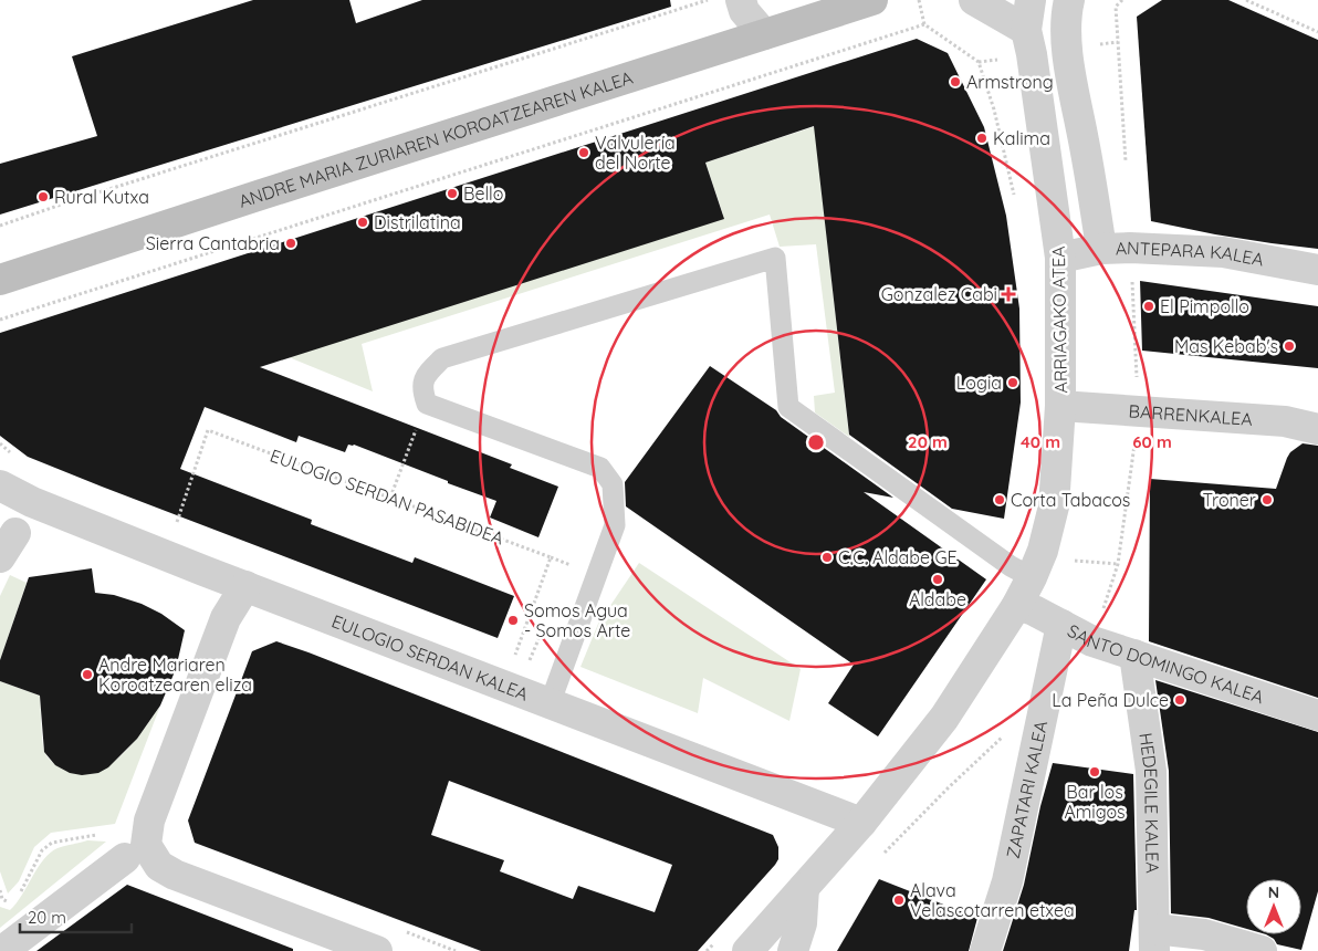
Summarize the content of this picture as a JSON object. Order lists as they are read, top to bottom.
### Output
{
  "streets": {
    "main road": ["ANDRE MARIA ZURIAREN KOROATZEAREN KALEA"],
    "street": [
      "ANTEPARA KALEA",
      "ARRIAGAKO ATEA",
      "BARRENKALEA",
      "EULOGIO SERDAN KALEA",
      "SANTO DOMINGO KALEA",
      "ZAPATARI KALEA",
      "HEDEGILE KALEA"
    ],
    "path": ["EULOGIO SERDAN PASABIDEA"]
  },
  "crossings": [
    ["ANTEPARA KALEA", "ARRIAGAKO ATEA"],
    ["ARRIAGAKO ATEA", "BARRENKALEA"],
    ["ARRIAGAKO ATEA", "EULOGIO SERDAN KALEA"],
    ["ARRIAGAKO ATEA", "SANTO DOMINGO KALEA"],
    ["SANTO DOMINGO KALEA", "ZAPATARI KALEA"],
    ["SANTO DOMINGO KALEA", "HEDEGILE KALEA"]
  ],
  "places": {
    "other": [
      "Armstrong",
      "Kalima",
      "Valvulería del Norte",
      "Bello",
      "Rural Kutxa",
      "Distrilatina",
      "Sierra Cantabria",
      "El Pimpollo",
      "Mas Kebab's",
      "Logia",
      "Corta Tabacos",
      "Troner",
      "C.C. Aldabe GE",
      "Aldabe",
      "Somos Agua - Somos Arte",
      "Andre Mariaren Koroatzearen eliza",
      "La Peña Dulce",
      "Bar los Amigos",
      "Alava Velascotarren etxea"
    ],
    "health": ["Gonzalez Cabi"]
  },
  "scale_bar": "20 m",
  "north": "top",
  "rings": ["20 m", "40 m", "60 m"]
}
